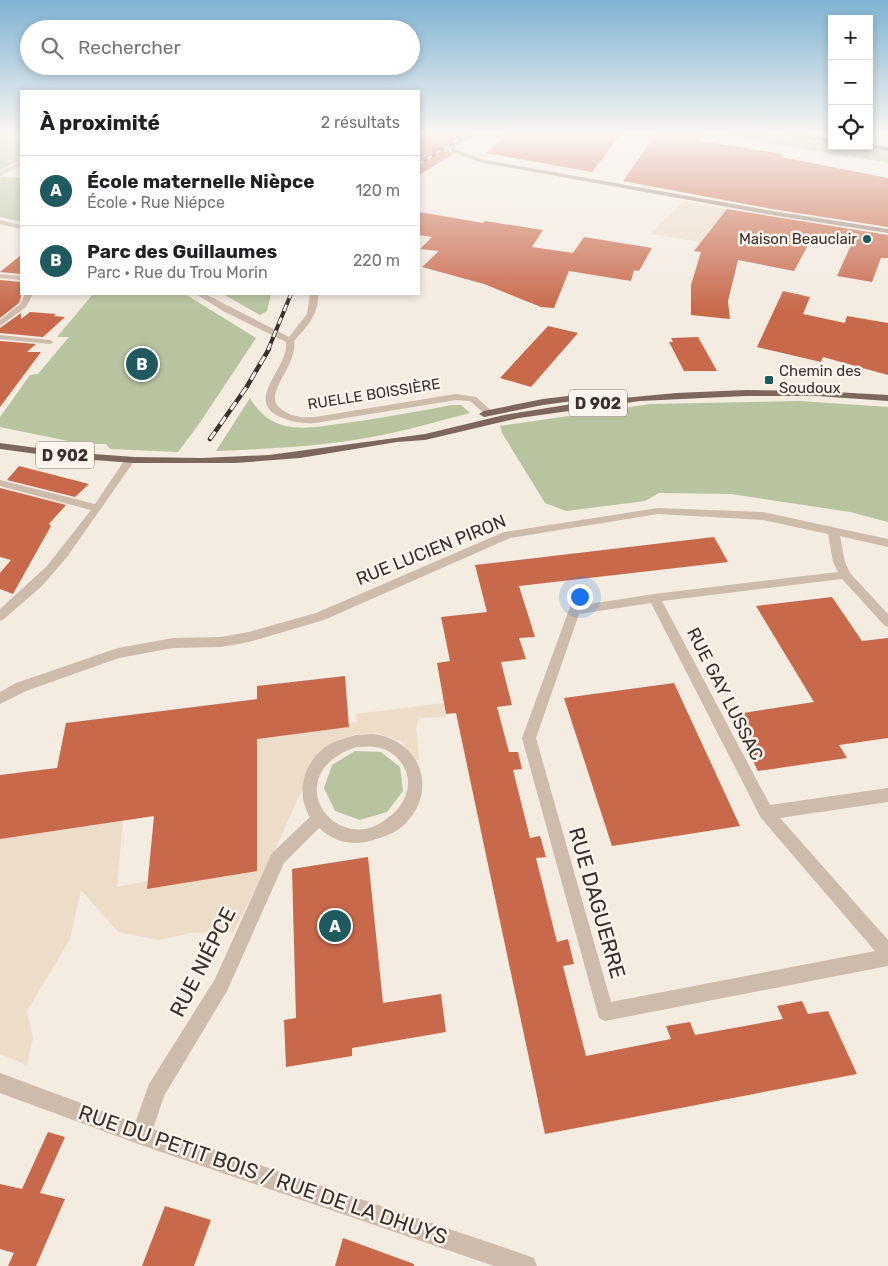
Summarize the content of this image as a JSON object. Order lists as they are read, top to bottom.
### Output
{
  "streets": {
    "main road": ["D 902"],
    "street": [
      "RUELLE BOISSIÈRE",
      "RUE LUCIEN PIRON",
      "RUE GAY LUSSAC",
      "RUE DAGUERRE",
      "RUE NIÉPCE",
      "RUE DU PETIT BOIS / RUE DE LA DHUYS"
    ]
  },
  "crossings": [
    ["RUELLE BOISSIÈRE", "D 902"],
    ["RUE GAY LUSSAC", "RUE DAGUERRE"],
    ["RUE NIÉPCE", "RUE DU PETIT BOIS / RUE DE LA DHUYS"]
  ],
  "places": {
    "other": ["Maison Beauclair"],
    "transit": ["Chemin des Soudoux"]
  },
  "page": {
    "map_buttons": ["+", "−"],
    "search": "Rechercher",
    "heading": ["À proximité", "2 résultats"],
    "list": [
      {
        "mark": "A",
        "name": "École maternelle Nièpce",
        "note": "École · Rue Niépce",
        "value": "120 m"
      },
      {
        "mark": "B",
        "name": "Parc des Guillaumes",
        "note": "Parc · Rue du Trou Morin",
        "value": "220 m"
      }
    ],
    "pins": ["B", "A"]
  }
}
